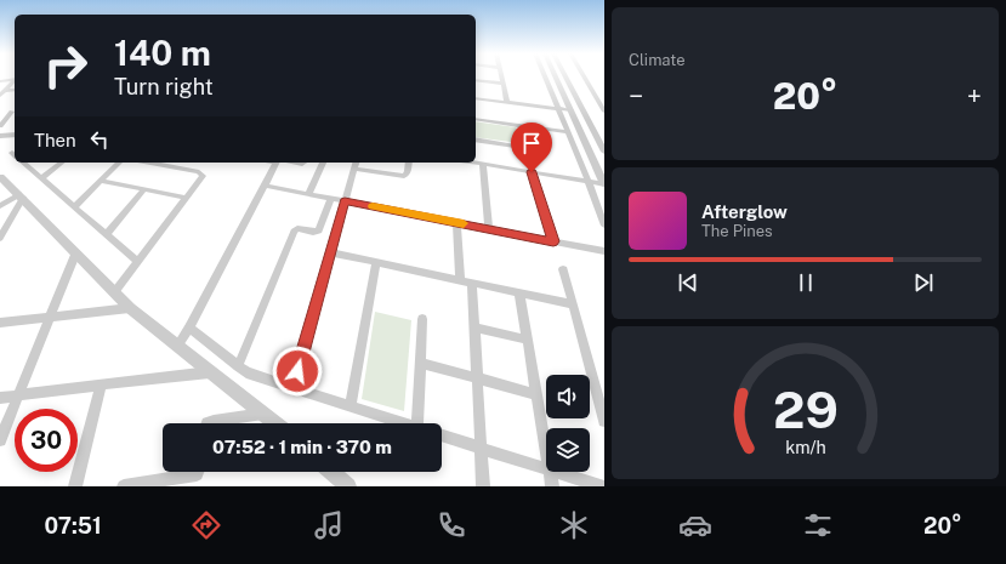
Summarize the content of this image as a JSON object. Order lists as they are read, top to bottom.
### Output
{
  "page": {
    "tile": "Climate",
    "turn": ["140 m", "Turn right"],
    "heat": ["−", "20°", "+"],
    "then": "Then",
    "song": ["Afterglow", "The Pines"],
    "limit": "30",
    "trip": "07:52 · 1 min · 370 m",
    "tabs": ["07:51", "20°"],
    "gauge": ["29", "km/h"]
  }
}
